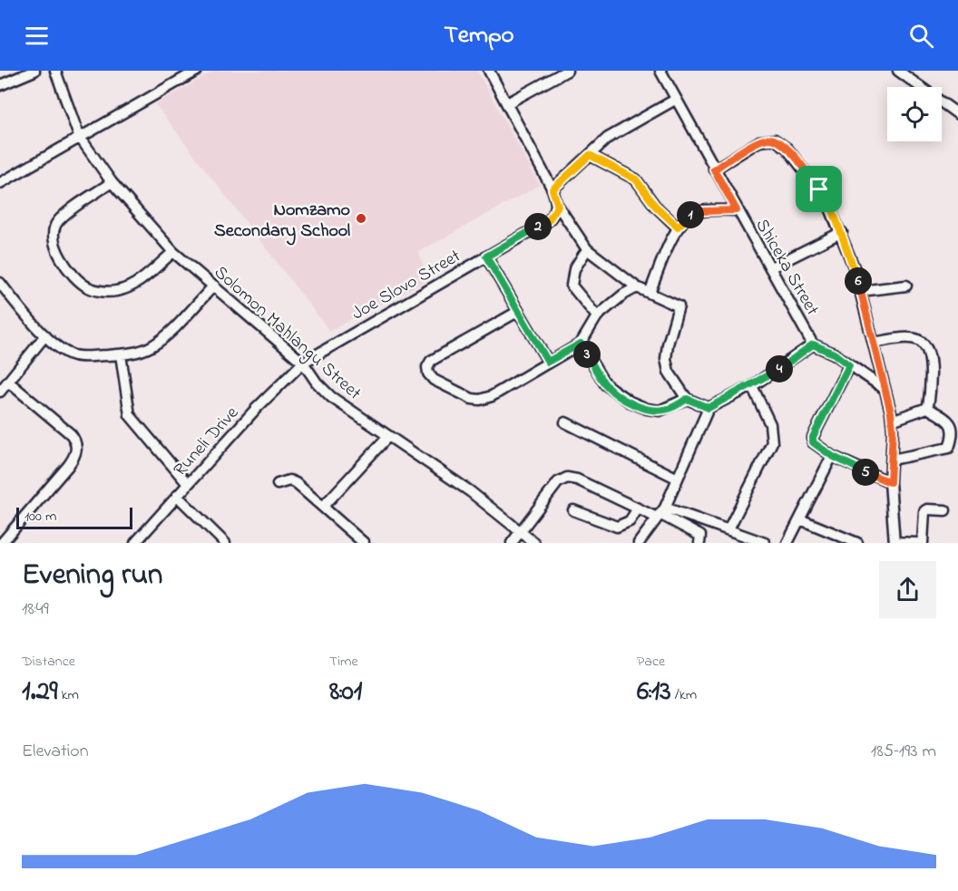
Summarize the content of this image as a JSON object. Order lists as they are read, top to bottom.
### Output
{
  "streets": {
    "street": [
      "Shiceka Street",
      "Joe Slovo Street",
      "Solomon Mahlangu Street",
      "Runeli Drive"
    ]
  },
  "crossings": [
    ["Joe Slovo Street", "Solomon Mahlangu Street"],
    ["Joe Slovo Street", "Runeli Drive"],
    ["Solomon Mahlangu Street", "Runeli Drive"]
  ],
  "places": ["Nomzamo Secondary School"],
  "scale_bar": "100 m",
  "page": {
    "header": "Tempo",
    "pins": [
      "1",
      "2",
      "6",
      "3",
      "4",
      "5"
    ],
    "scale": "100 m",
    "heading": ["Evening run", "18:49"],
    "stats": [
      ["Distance", "1.29 km"],
      ["Time", "8:01"],
      ["Pace", "6:13 /km"]
    ],
    "chart": ["Elevation", "185–193 m"]
  }
}
